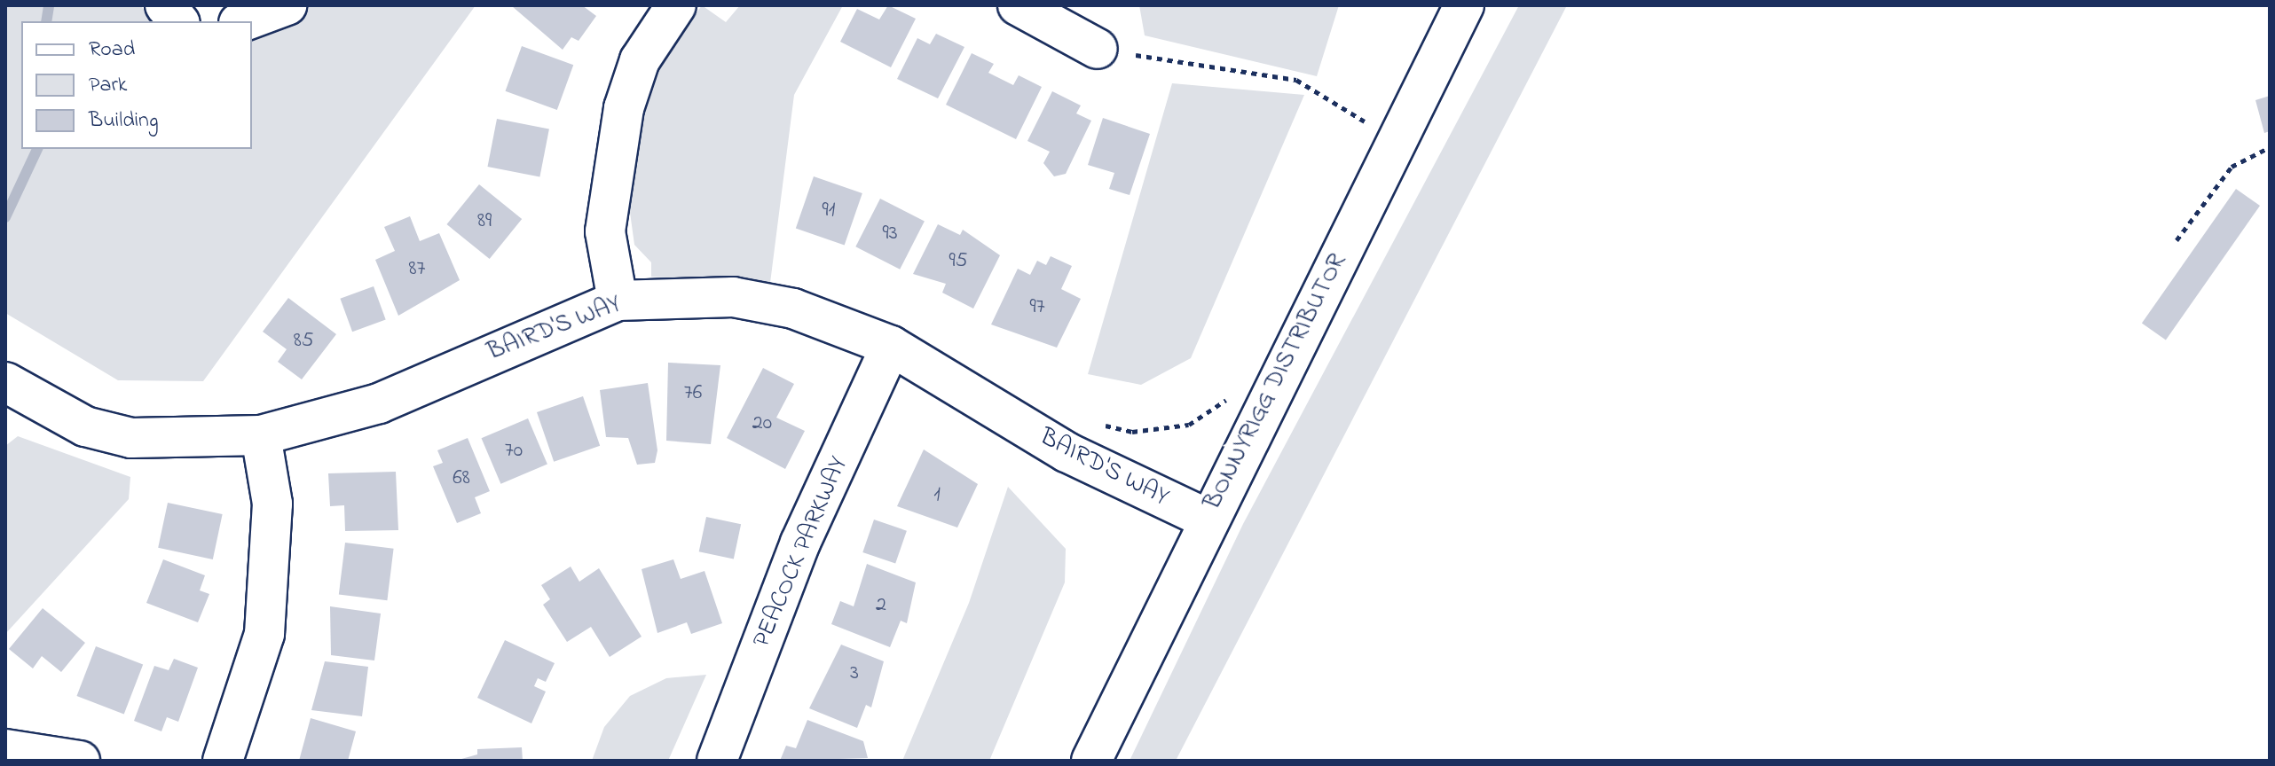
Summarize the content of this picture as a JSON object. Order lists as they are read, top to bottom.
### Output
{
  "streets": {
    "street": ["BAIRD'S WAY", "BONNYRIGG DISTRIBUTOR", "PEACOCK PARKWAY"]
  },
  "crossings": [
    ["BAIRD'S WAY", "BONNYRIGG DISTRIBUTOR"],
    ["BAIRD'S WAY", "PEACOCK PARKWAY"]
  ],
  "house_numbers": [
    "91",
    "89",
    "93",
    "95",
    "87",
    "97",
    "85",
    "76",
    "20",
    "70",
    "68",
    "1",
    "2",
    "3"
  ],
  "legend": ["Road", "Park", "Building"]
}
